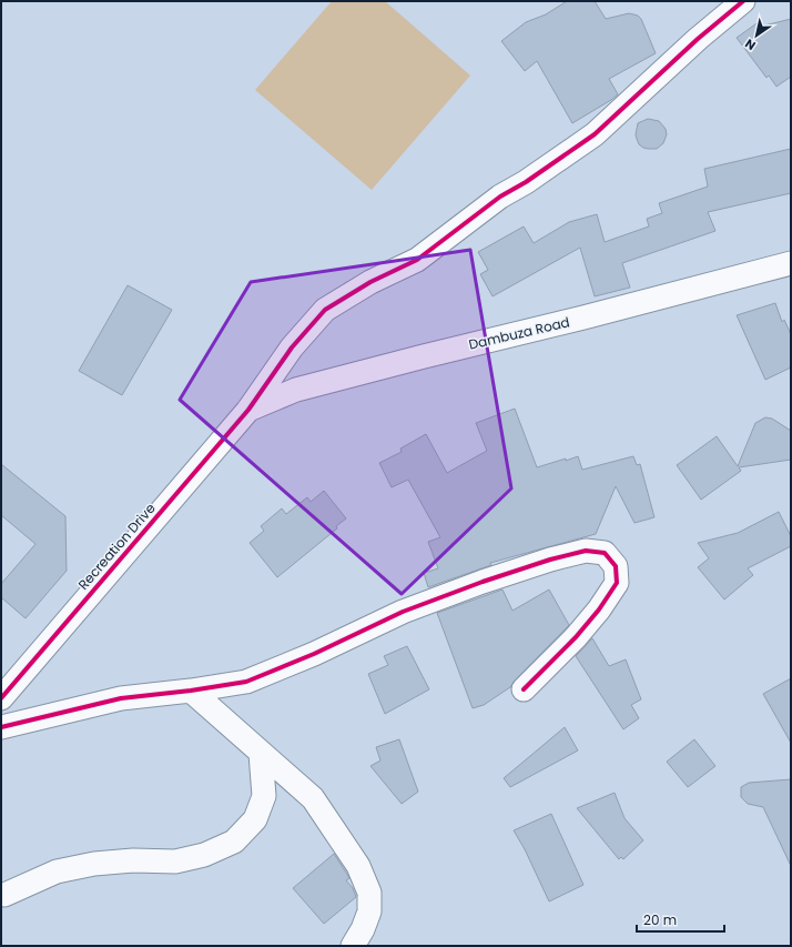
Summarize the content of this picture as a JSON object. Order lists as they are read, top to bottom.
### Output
{
  "streets": {
    "street": ["Dambuza Road", "Recreation Drive"]
  },
  "crossings": [
    ["Dambuza Road", "Recreation Drive"]
  ],
  "scale_bar": "20 m",
  "north": "bottom left"
}
